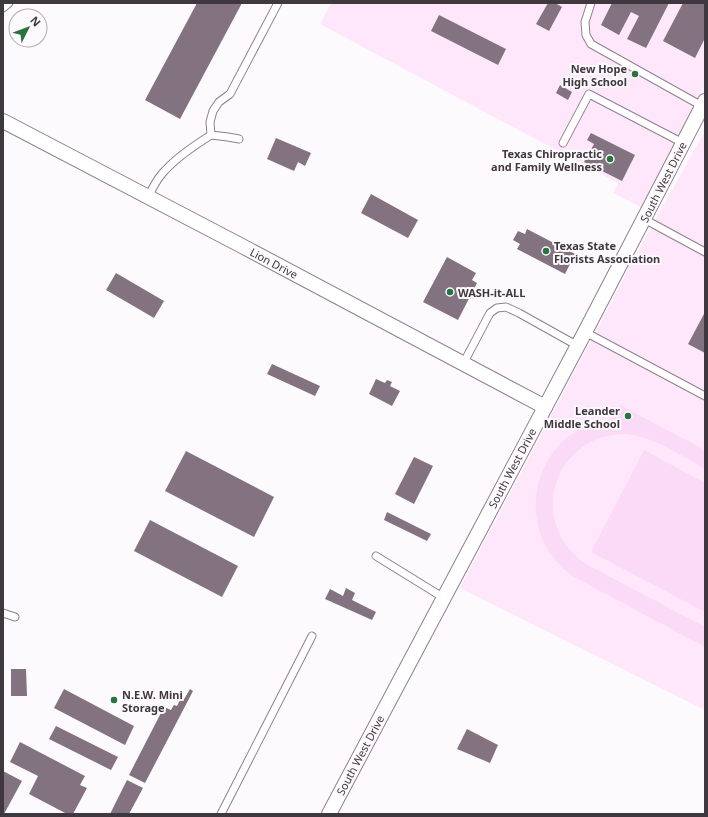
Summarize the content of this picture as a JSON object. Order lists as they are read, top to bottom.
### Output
{
  "streets": {
    "street": ["South West Drive", "Lion Drive"]
  },
  "crossings": [
    ["South West Drive", "Lion Drive"]
  ],
  "places": [
    "New Hope High School",
    "Texas Chiropractic and Family Wellness",
    "Texas State Florists Association",
    "WASH-it-ALL",
    "Leander Middle School",
    "N.E.W. Mini Storage"
  ],
  "north": "top right"
}
